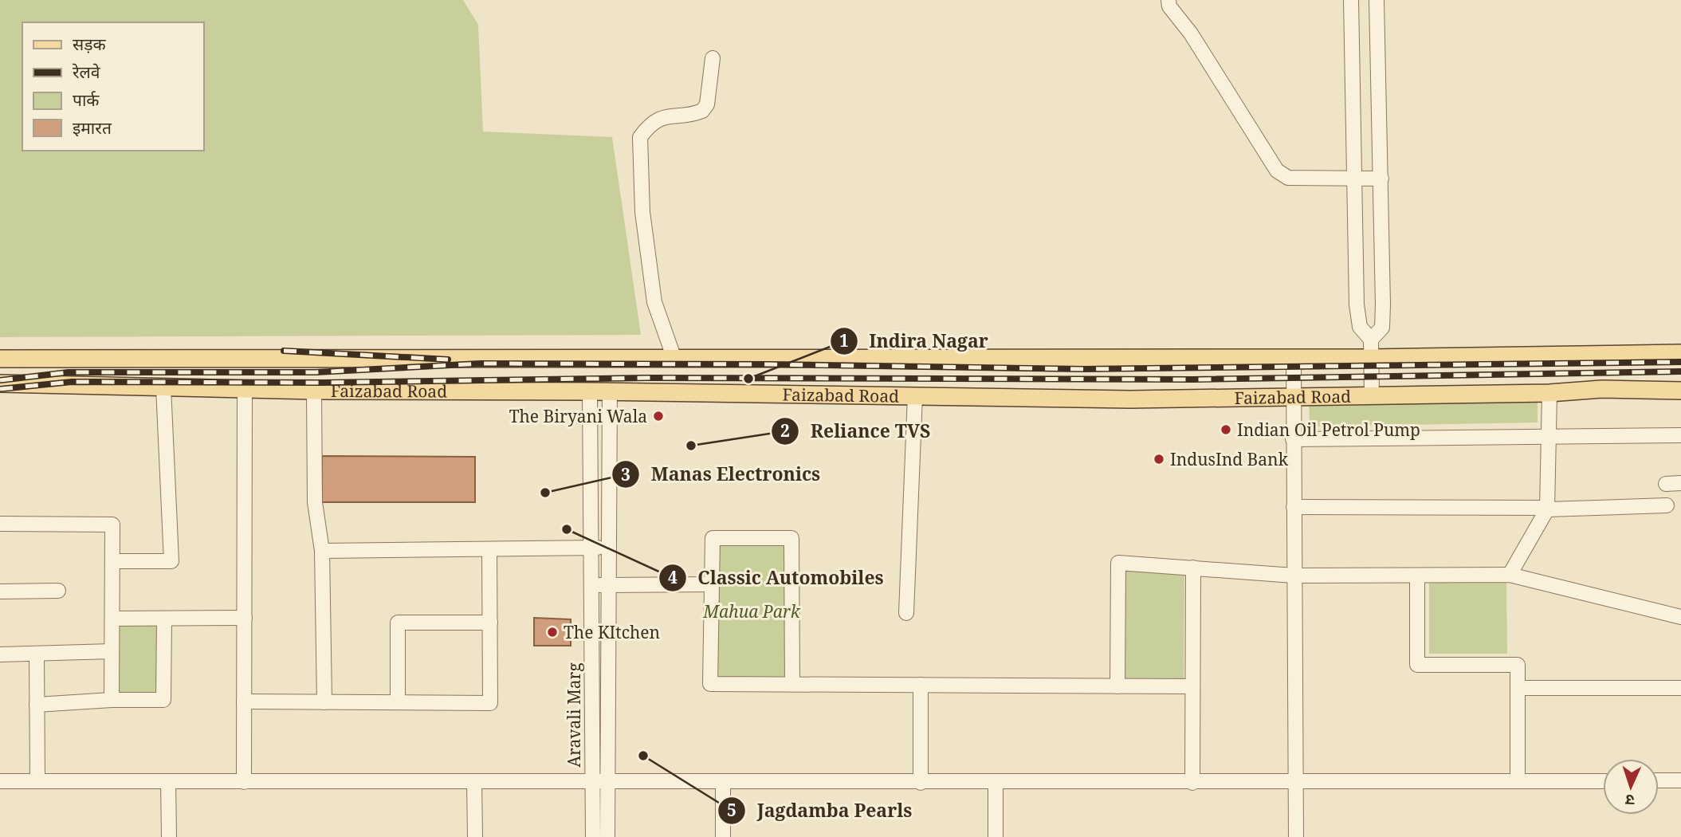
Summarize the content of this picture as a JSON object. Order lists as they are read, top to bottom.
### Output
{
  "streets": {
    "main road": ["Faizabad Road"],
    "street": ["Aravali Marg"]
  },
  "crossings": [
    ["Faizabad Road", "Aravali Marg"]
  ],
  "parks": ["Mahua Park"],
  "places": [
    "Indira Nagar",
    "The Biryani Wala",
    "Indian Oil Petrol Pump",
    "Reliance TVS",
    "IndusInd Bank",
    "Manas Electronics",
    "Classic Automobiles",
    "The KItchen",
    "Jagdamba Pearls"
  ],
  "legend": [
    "सड़क",
    "रेलवे",
    "पार्क",
    "इमारत"
  ],
  "north": "bottom"
}
